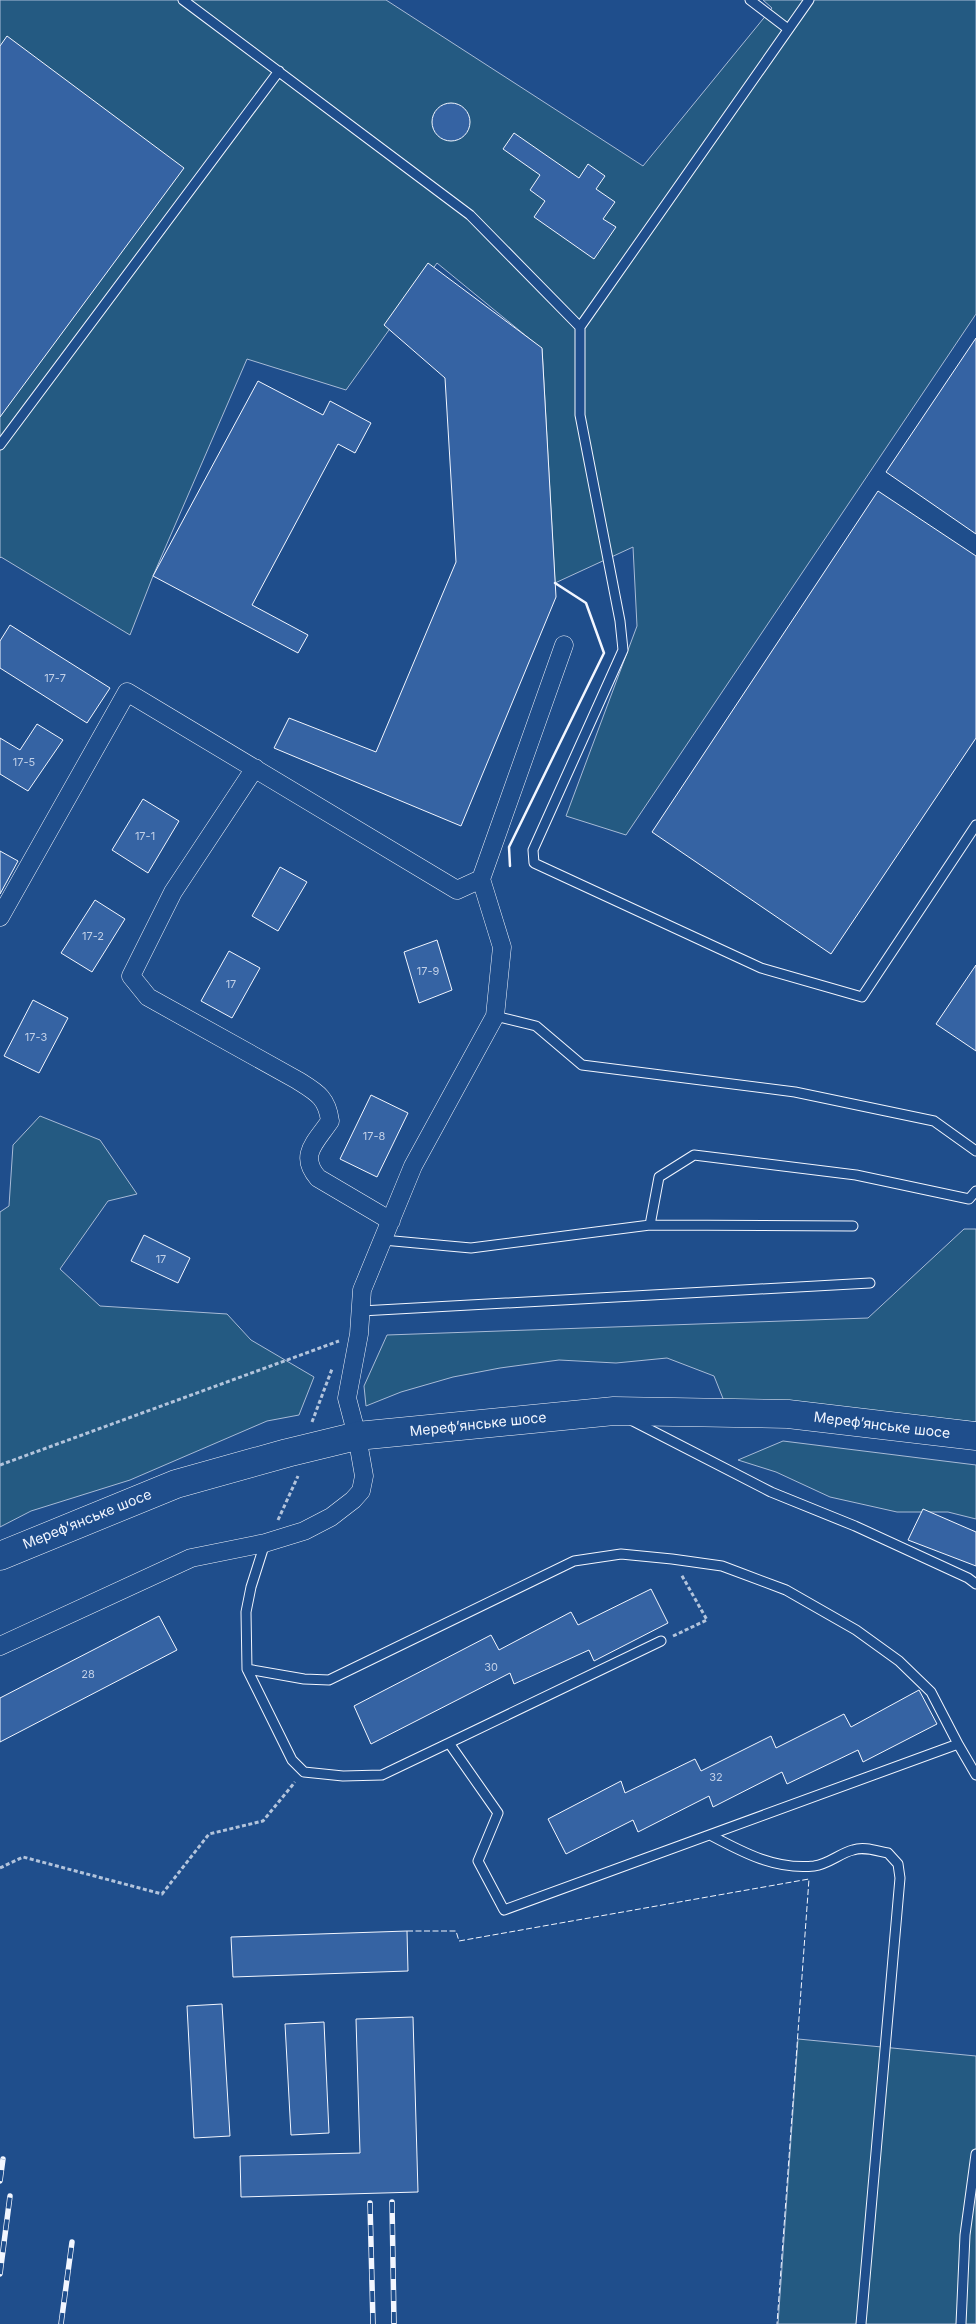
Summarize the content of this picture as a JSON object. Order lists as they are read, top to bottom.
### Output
{
  "streets": {
    "highway": ["Мереф’янське шосе"]
  },
  "house_numbers": [
    "17-7",
    "17-5",
    "17-1",
    "17-2",
    "17-9",
    "17",
    "17-3",
    "17-8",
    "17",
    "30",
    "28",
    "32"
  ]
}
